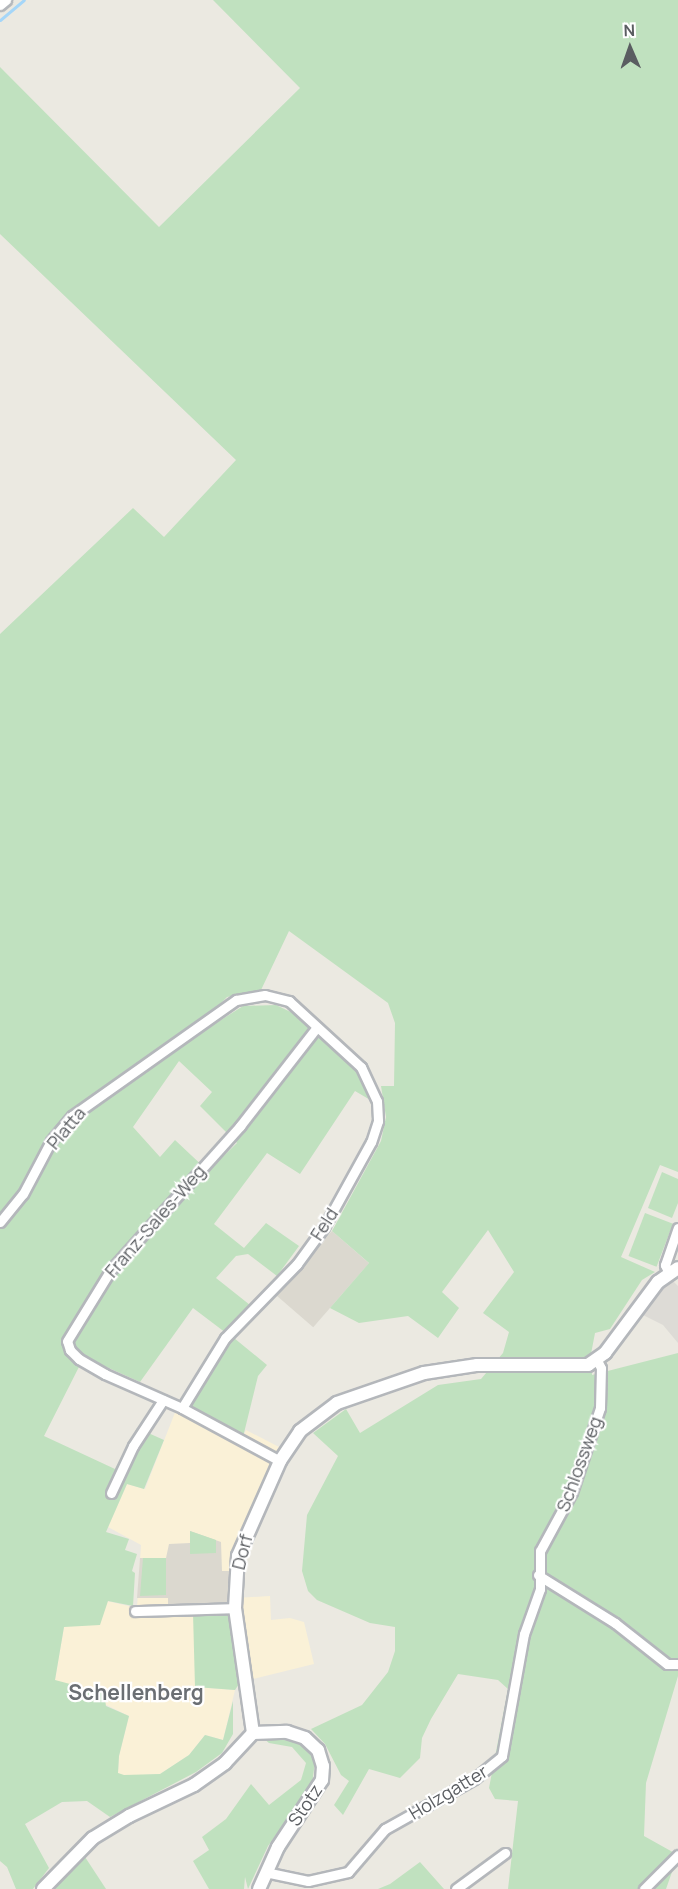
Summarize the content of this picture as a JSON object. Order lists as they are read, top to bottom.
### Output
{
  "streets": {
    "street": [
      "Platta",
      "Franz-Sales-Weg",
      "Feld",
      "Schlossweg",
      "Dorf",
      "Holzgatter",
      "Stotz"
    ]
  },
  "crossings": [
    ["Platta", "Feld"],
    ["Franz-Sales-Weg", "Feld"],
    ["Franz-Sales-Weg", "Dorf"],
    ["Schlossweg", "Dorf"],
    ["Schlossweg", "Holzgatter"],
    ["Dorf", "Stotz"],
    ["Holzgatter", "Stotz"]
  ],
  "districts": ["Schellenberg"],
  "north": "top"
}
